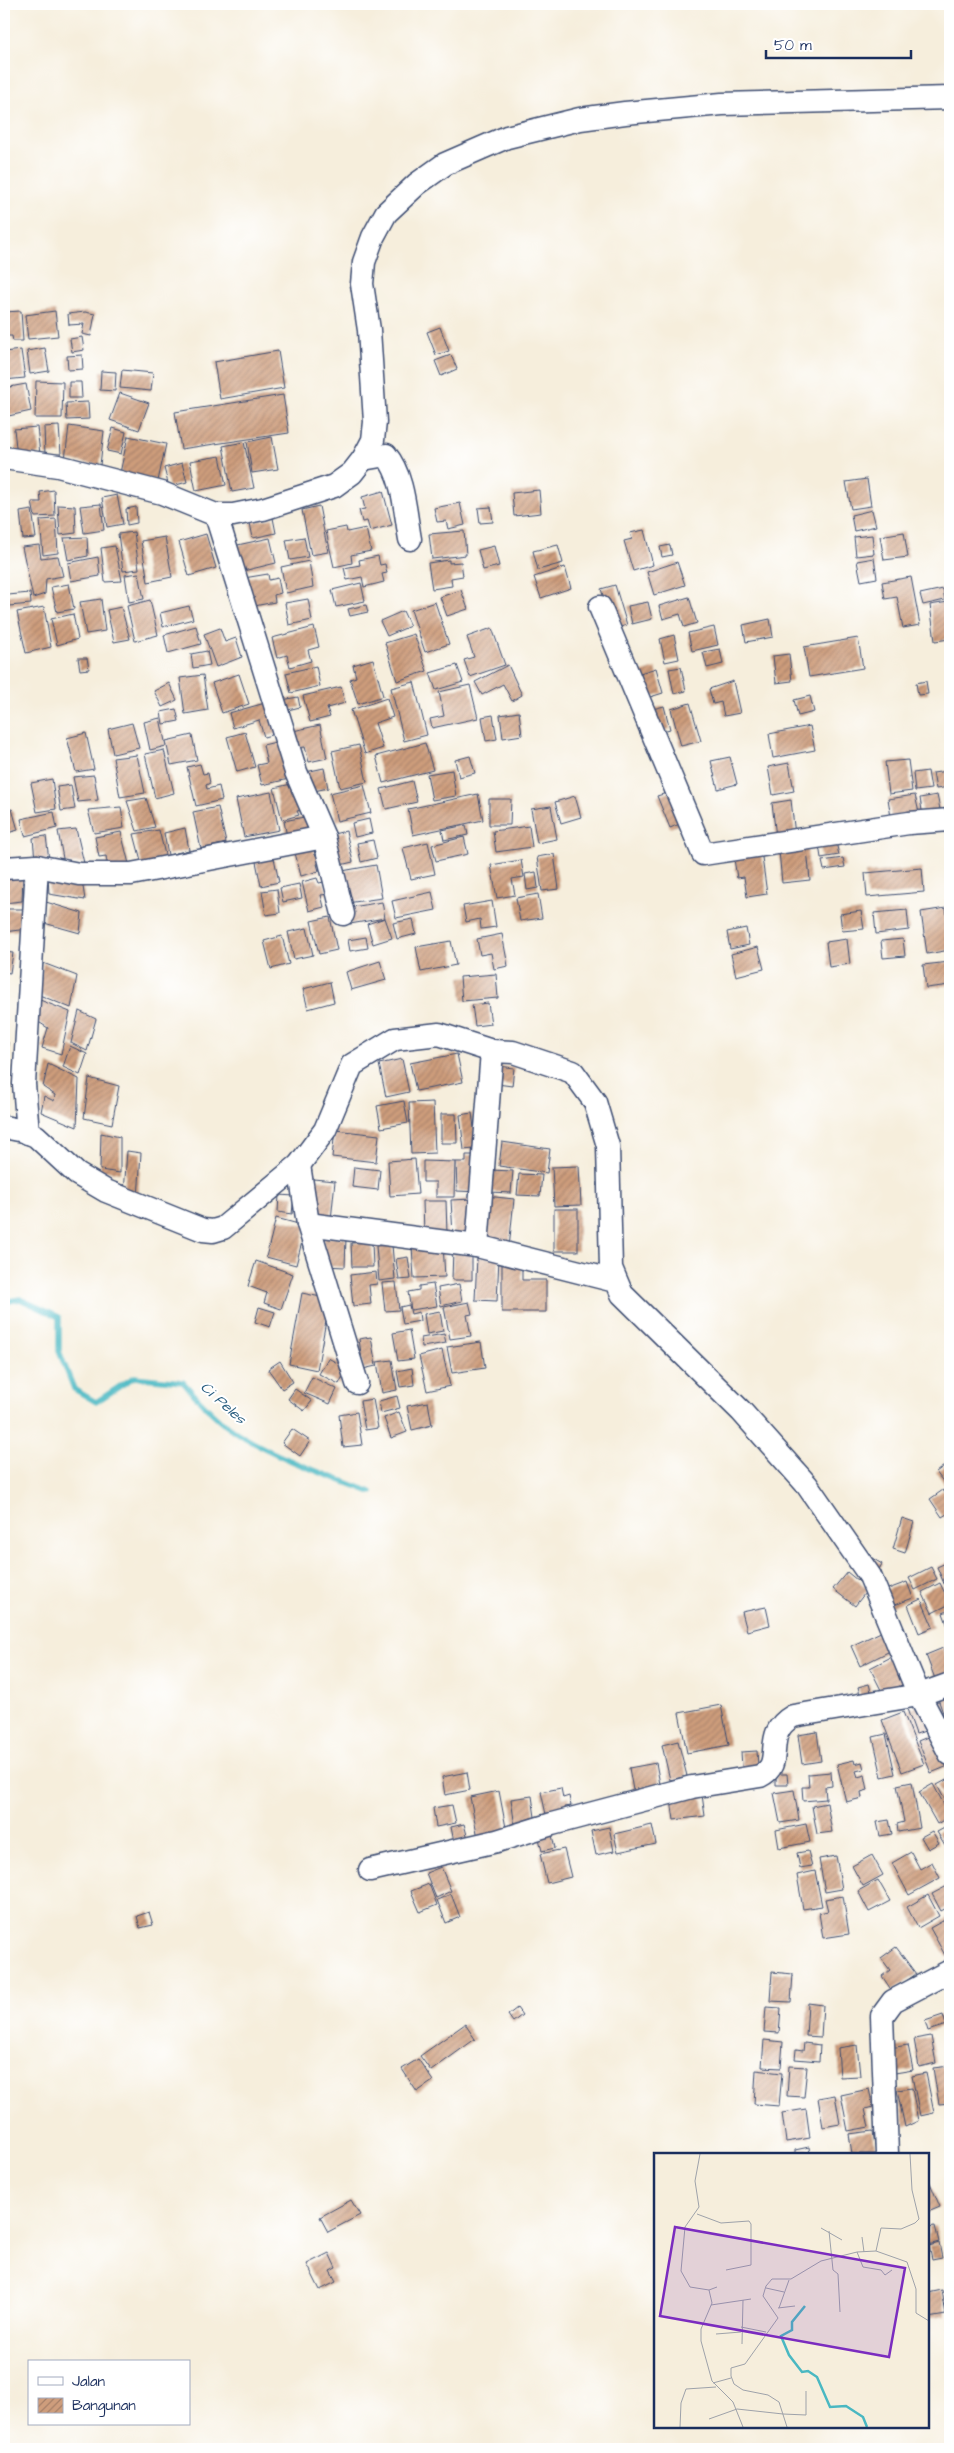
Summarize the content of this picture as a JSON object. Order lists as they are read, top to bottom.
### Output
{
  "water": ["Ci Peles"],
  "legend": ["Jalan", "Bangunan"],
  "scale_bar": "50 m"
}
